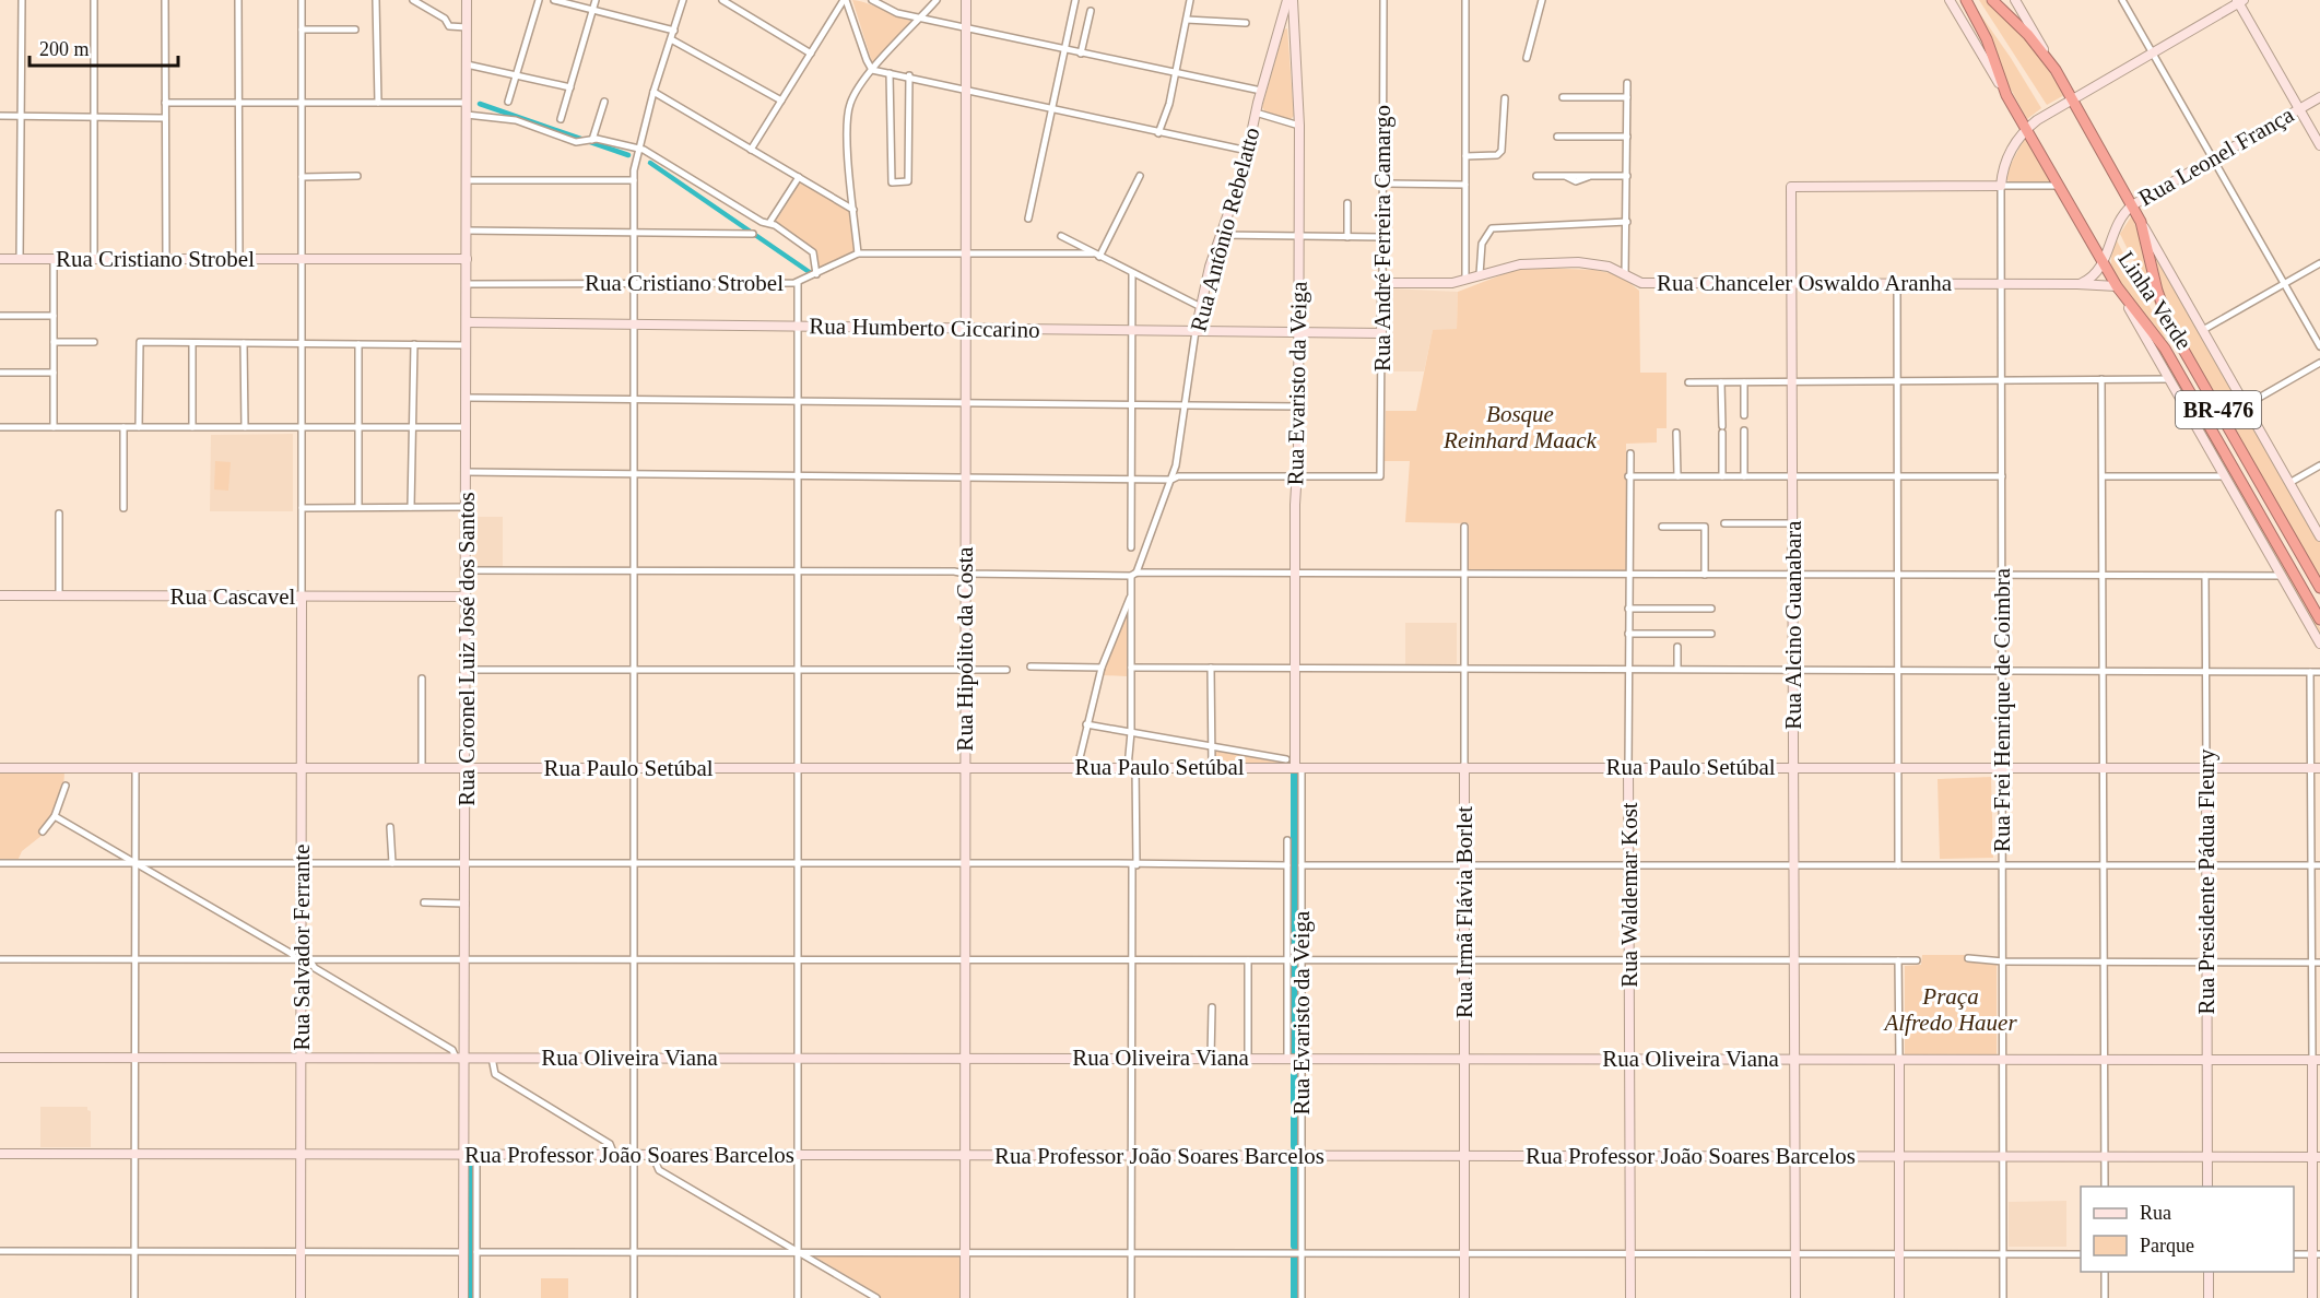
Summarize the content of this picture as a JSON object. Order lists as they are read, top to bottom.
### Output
{
  "streets": {
    "highway": ["Linha Verde", "BR-476"],
    "main road": [
      "Rua Leonel França",
      "Rua Antônio Rebelatto",
      "Rua André Ferreira Camargo",
      "Rua Cristiano Strobel",
      "Rua Chanceler Oswaldo Aranha",
      "Rua Humberto Ciccarino",
      "Rua Evaristo da Veiga",
      "Rua Cascavel",
      "Rua Alcino Guanabara",
      "Rua Coronel Luiz José dos Santos",
      "Rua Hipólito da Costa",
      "Rua Frei Henrique de Coimbra",
      "Rua Paulo Setúbal",
      "Rua Presidente Pádua Fleury",
      "Rua Waldemar Kost",
      "Rua Irmã Flávia Borlet",
      "Rua Salvador Ferrante",
      "Rua Oliveira Viana",
      "Rua Professor João Soares Barcelos"
    ]
  },
  "crossings": [
    ["Rua Leonel França", "Linha Verde"],
    ["Rua Antônio Rebelatto", "Rua Humberto Ciccarino"],
    ["Rua André Ferreira Camargo", "Rua Chanceler Oswaldo Aranha"],
    ["Rua André Ferreira Camargo", "Rua Humberto Ciccarino"],
    ["Rua André Ferreira Camargo", "Rua Evaristo da Veiga"],
    ["Rua Cristiano Strobel", "Rua Coronel Luiz José dos Santos"],
    ["Rua Cristiano Strobel", "Rua Hipólito da Costa"],
    ["Rua Chanceler Oswaldo Aranha", "Linha Verde"],
    ["Rua Chanceler Oswaldo Aranha", "Rua Alcino Guanabara"],
    ["Rua Chanceler Oswaldo Aranha", "Rua Frei Henrique de Coimbra"],
    ["Linha Verde", "Rua Frei Henrique de Coimbra"],
    ["Rua Humberto Ciccarino", "Rua Evaristo da Veiga"],
    ["Rua Humberto Ciccarino", "Rua Coronel Luiz José dos Santos"],
    ["Rua Humberto Ciccarino", "Rua Hipólito da Costa"],
    ["Rua Evaristo da Veiga", "Rua Paulo Setúbal"],
    ["Rua Evaristo da Veiga", "Rua Oliveira Viana"],
    ["Rua Evaristo da Veiga", "Rua Professor João Soares Barcelos"],
    ["Rua Cascavel", "Rua Coronel Luiz José dos Santos"],
    ["Rua Cascavel", "Rua Salvador Ferrante"],
    ["Rua Alcino Guanabara", "Rua Frei Henrique de Coimbra"],
    ["Rua Alcino Guanabara", "Rua Paulo Setúbal"],
    ["Rua Alcino Guanabara", "Rua Oliveira Viana"],
    ["Rua Alcino Guanabara", "Rua Professor João Soares Barcelos"],
    ["Rua Coronel Luiz José dos Santos", "Rua Paulo Setúbal"],
    ["Rua Coronel Luiz José dos Santos", "Rua Oliveira Viana"],
    ["Rua Coronel Luiz José dos Santos", "Rua Professor João Soares Barcelos"],
    ["Rua Hipólito da Costa", "Rua Paulo Setúbal"],
    ["Rua Hipólito da Costa", "Rua Oliveira Viana"],
    ["Rua Hipólito da Costa", "Rua Professor João Soares Barcelos"],
    ["Rua Frei Henrique de Coimbra", "Rua Paulo Setúbal"],
    ["Rua Frei Henrique de Coimbra", "Rua Oliveira Viana"],
    ["Rua Frei Henrique de Coimbra", "Rua Professor João Soares Barcelos"],
    ["Rua Paulo Setúbal", "Rua Presidente Pádua Fleury"],
    ["Rua Paulo Setúbal", "Rua Waldemar Kost"],
    ["Rua Paulo Setúbal", "Rua Irmã Flávia Borlet"],
    ["Rua Paulo Setúbal", "Rua Salvador Ferrante"],
    ["Rua Presidente Pádua Fleury", "Rua Oliveira Viana"],
    ["Rua Presidente Pádua Fleury", "Rua Professor João Soares Barcelos"],
    ["Rua Waldemar Kost", "Rua Oliveira Viana"],
    ["Rua Waldemar Kost", "Rua Professor João Soares Barcelos"],
    ["Rua Irmã Flávia Borlet", "Rua Oliveira Viana"],
    ["Rua Irmã Flávia Borlet", "Rua Professor João Soares Barcelos"],
    ["Rua Salvador Ferrante", "Rua Oliveira Viana"],
    ["Rua Salvador Ferrante", "Rua Professor João Soares Barcelos"]
  ],
  "parks": ["Bosque Reinhard Maack", "Praça Alfredo Hauer"],
  "legend": ["Rua", "Parque"],
  "scale_bar": "200 m"
}
